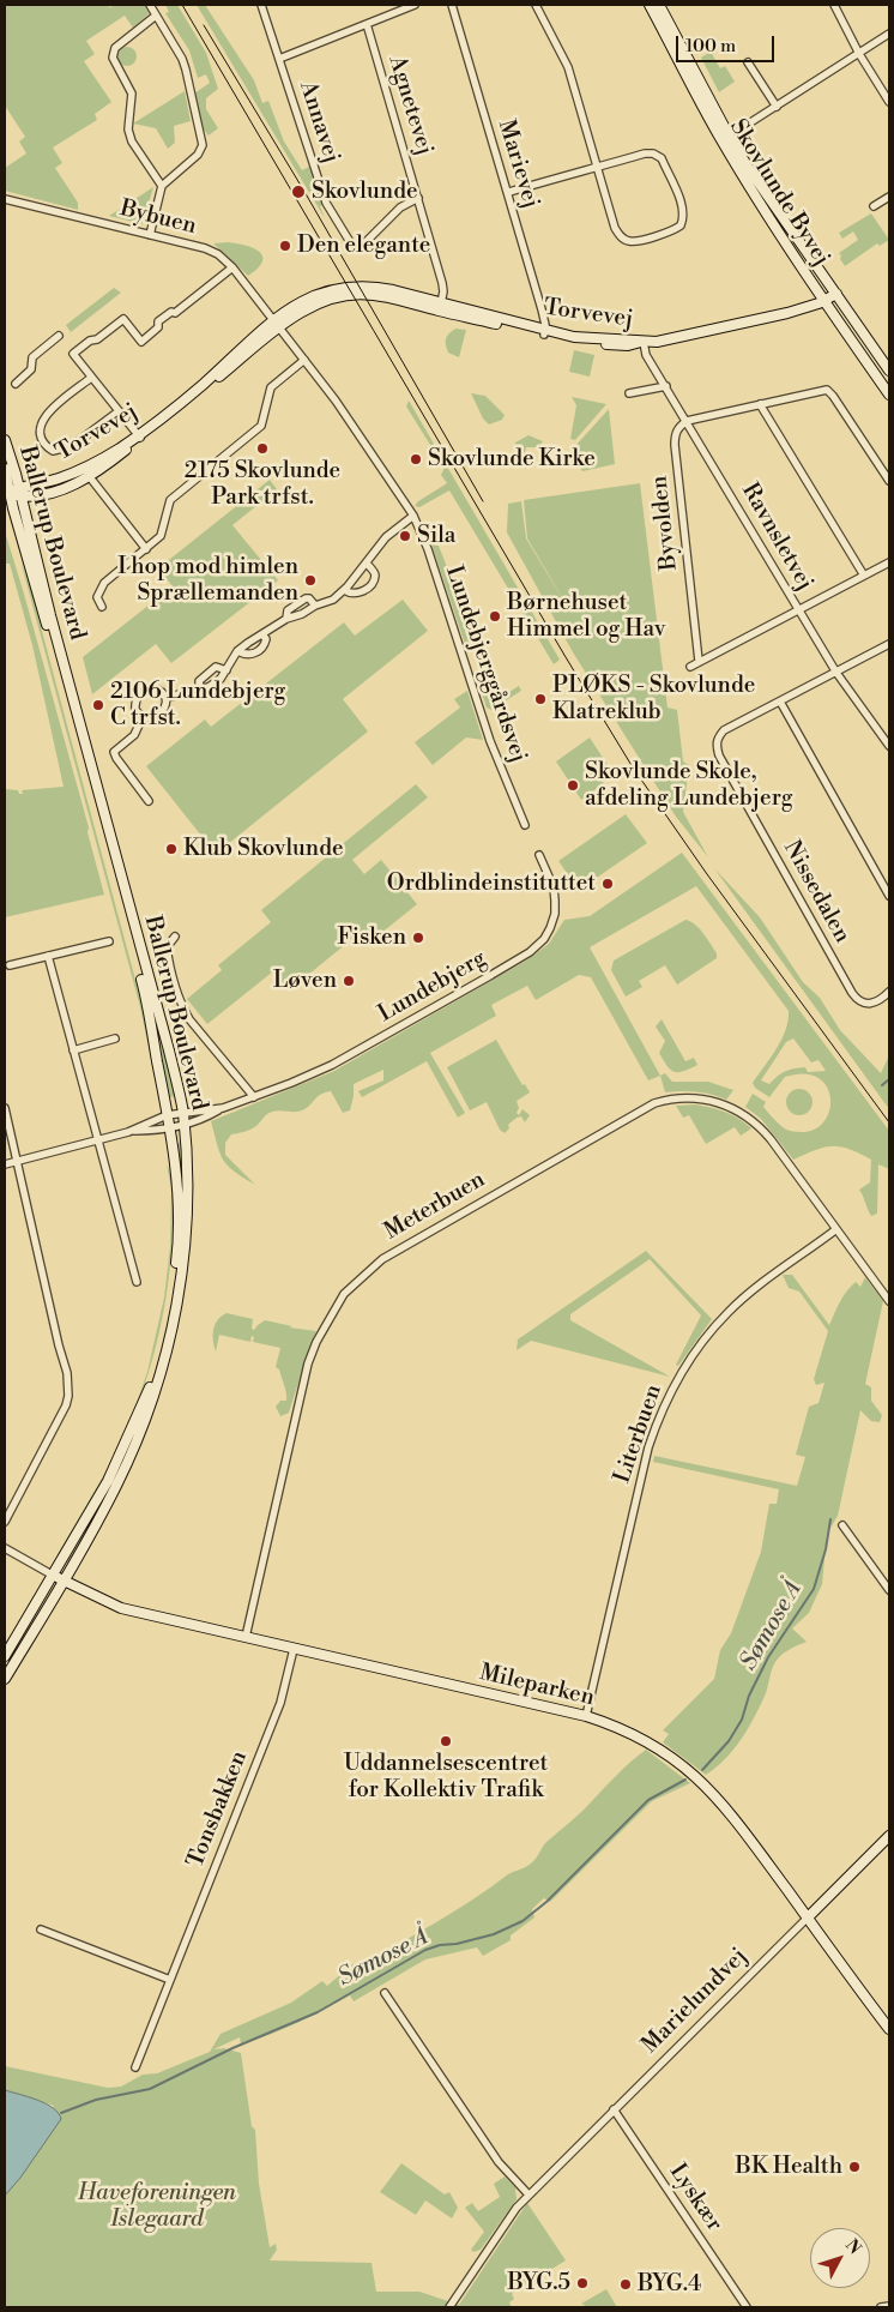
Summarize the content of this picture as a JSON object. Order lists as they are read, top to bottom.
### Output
{
  "streets": {
    "street": [
      "Agnetevej",
      "Annavej",
      "Marievej",
      "Skovlunde Byvej",
      "Bybuen",
      "Torvevej",
      "Byvolden",
      "Ravnsletvej",
      "Ballerup Boulevard",
      "Lundebjerggårdsvej",
      "Nissedalen",
      "Lundebjerg",
      "Meterbuen",
      "Literbuen",
      "Mileparken",
      "Tonsbakken",
      "Marielundvej",
      "Lyskær"
    ]
  },
  "crossings": [
    ["Agnetevej", "Annavej"],
    ["Agnetevej", "Torvevej"],
    ["Marievej", "Torvevej"],
    ["Skovlunde Byvej", "Torvevej"],
    ["Bybuen", "Torvevej"],
    ["Bybuen", "Lundebjerggårdsvej"],
    ["Torvevej", "Ravnsletvej"],
    ["Torvevej", "Ballerup Boulevard"],
    ["Torvevej", "Lundebjerggårdsvej"],
    ["Byvolden", "Ravnsletvej"],
    ["Ravnsletvej", "Nissedalen"],
    ["Ballerup Boulevard", "Lundebjerg"],
    ["Ballerup Boulevard", "Mileparken"],
    ["Meterbuen", "Literbuen"],
    ["Meterbuen", "Mileparken"],
    ["Literbuen", "Mileparken"],
    ["Mileparken", "Tonsbakken"],
    ["Mileparken", "Marielundvej"],
    ["Marielundvej", "Lyskær"]
  ],
  "water": ["Sømose Å"],
  "parks": ["Haveforeningen Islegaard"],
  "places": [
    "Skovlunde",
    "Den elegante",
    "2175 Skovlunde Park trfst.",
    "Skovlunde Kirke",
    "Sila",
    "I hop mod himlen Sprællemanden",
    "Børnehuset Himmel og Hav",
    "PLØKS - Skovlunde Klatreklub",
    "2106 Lundebjerg C trfst.",
    "Skovlunde Skole, afdeling Lundebjerg",
    "Klub Skovlunde",
    "Ordblindeinstituttet",
    "Fisken",
    "Løven",
    "Uddannelsescentret for Kollektiv Trafik",
    "BK Health",
    "BYG.5",
    "BYG.4"
  ],
  "scale_bar": "100 m",
  "north": "top right"
}
